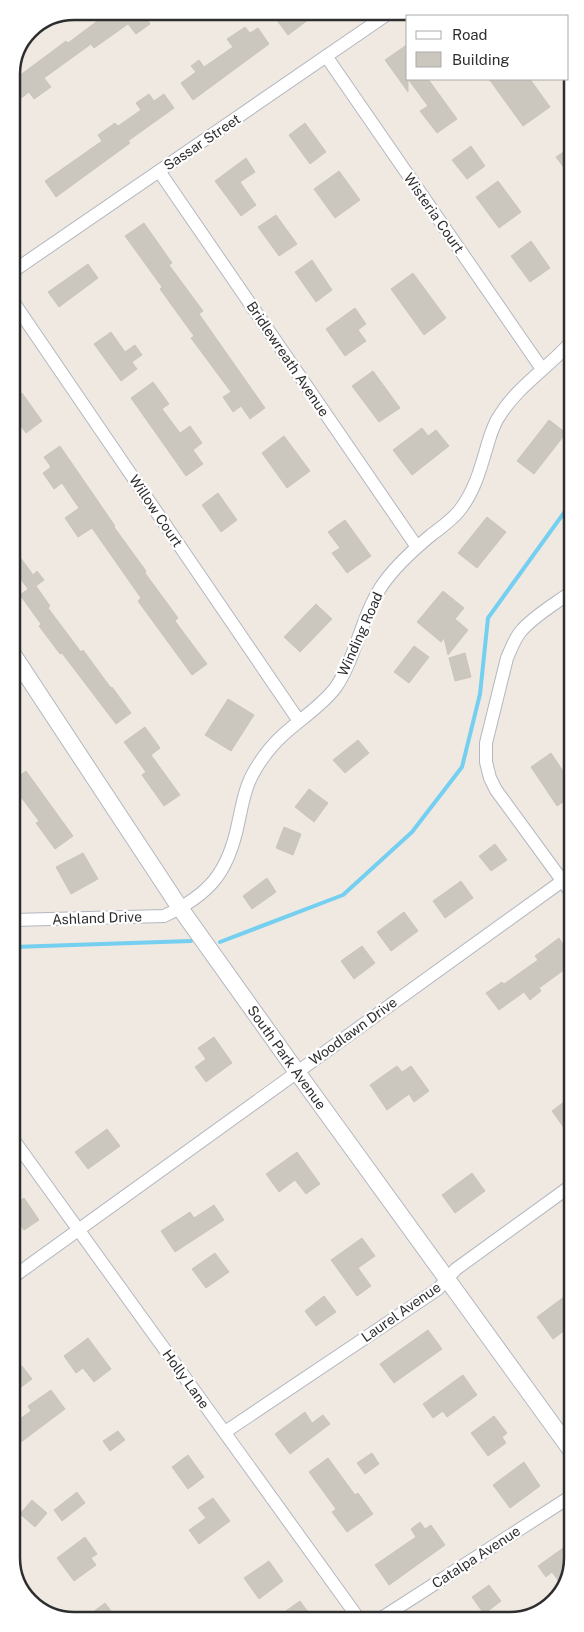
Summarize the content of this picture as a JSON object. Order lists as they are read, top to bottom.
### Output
{
  "streets": {
    "street": [
      "Sassar Street",
      "Wisteria Court",
      "Bridlewreath Avenue",
      "Willow Court",
      "Winding Road",
      "Ashland Drive",
      "Woodlawn Drive",
      "South Park Avenue",
      "Laurel Avenue",
      "Holly Lane",
      "Catalpa Avenue"
    ]
  },
  "crossings": [
    ["Sassar Street", "Wisteria Court"],
    ["Sassar Street", "Bridlewreath Avenue"],
    ["Wisteria Court", "Winding Road"],
    ["Bridlewreath Avenue", "Winding Road"],
    ["Willow Court", "Winding Road"],
    ["Winding Road", "Ashland Drive"],
    ["Winding Road", "South Park Avenue"],
    ["Ashland Drive", "South Park Avenue"],
    ["Woodlawn Drive", "South Park Avenue"],
    ["Woodlawn Drive", "Holly Lane"],
    ["South Park Avenue", "Laurel Avenue"],
    ["Laurel Avenue", "Holly Lane"]
  ],
  "legend": ["Road", "Building"]
}
